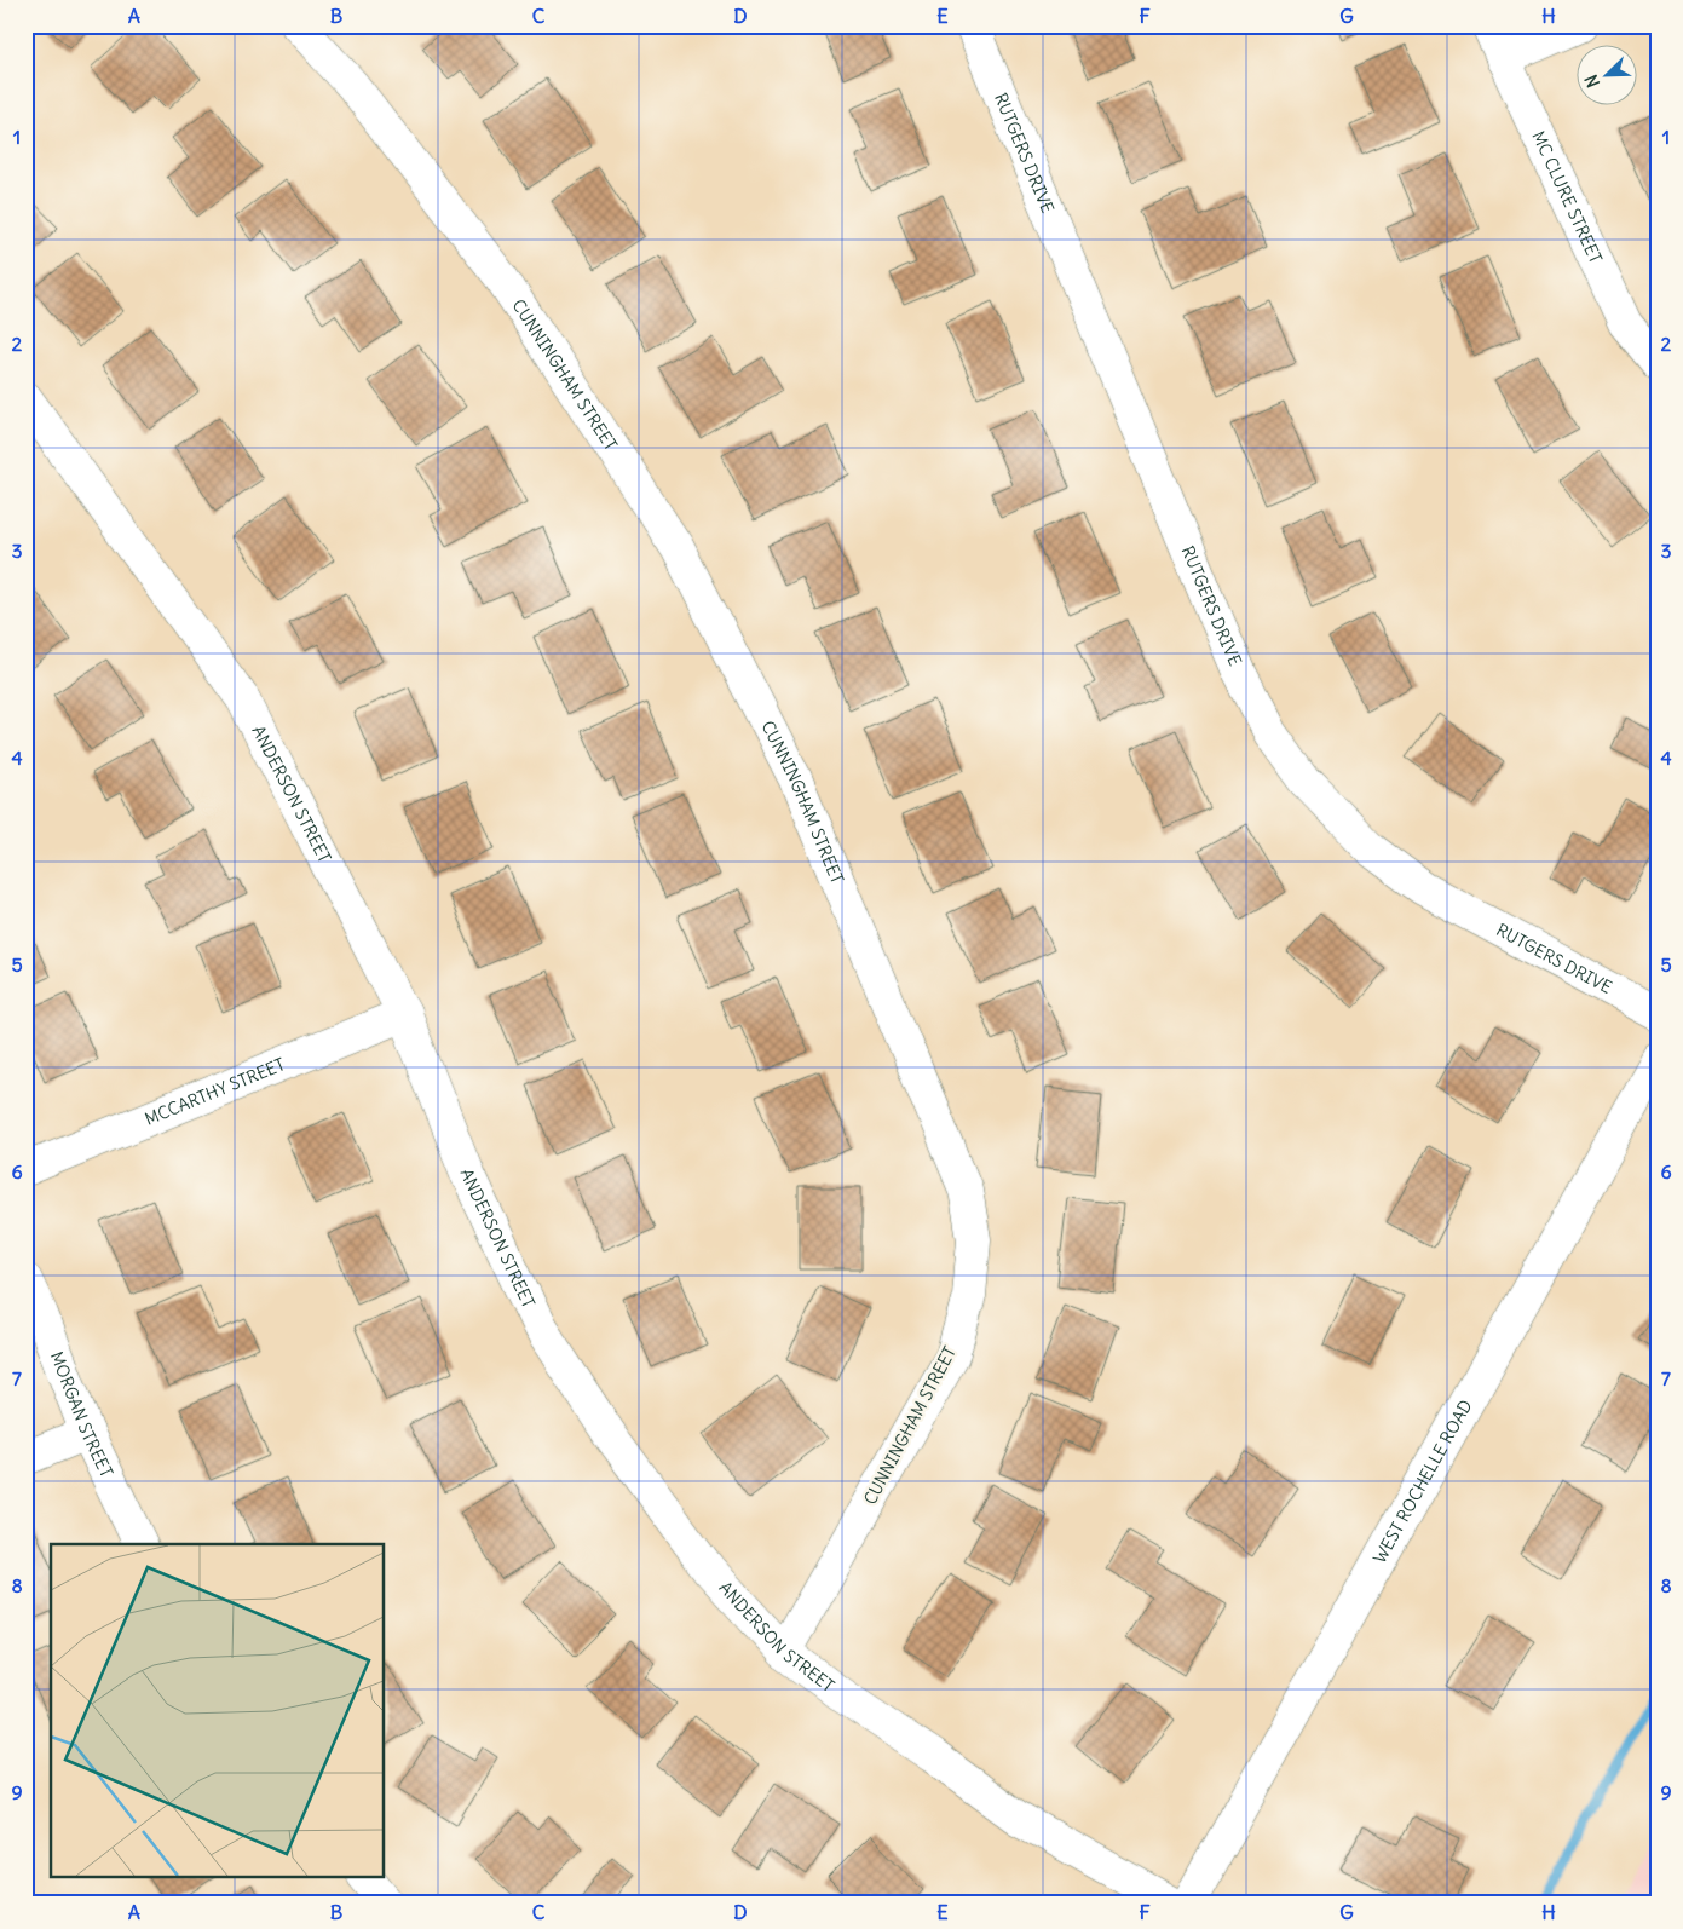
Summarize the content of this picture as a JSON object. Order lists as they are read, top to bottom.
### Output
{
  "streets": {
    "street": [
      "RUTGERS DRIVE",
      "MC CLURE STREET",
      "CUNNINGHAM STREET",
      "ANDERSON STREET",
      "MCCARTHY STREET",
      "MORGAN STREET",
      "WEST ROCHELLE ROAD"
    ]
  },
  "crossings": [
    ["CUNNINGHAM STREET", "ANDERSON STREET"],
    ["ANDERSON STREET", "MCCARTHY STREET"]
  ],
  "north": "bottom left",
  "grid": {
    "columns": [
      "A",
      "B",
      "C",
      "D",
      "E",
      "F",
      "G",
      "H"
    ],
    "rows": [
      "1",
      "2",
      "3",
      "4",
      "5",
      "6",
      "7",
      "8",
      "9"
    ]
  }
}
